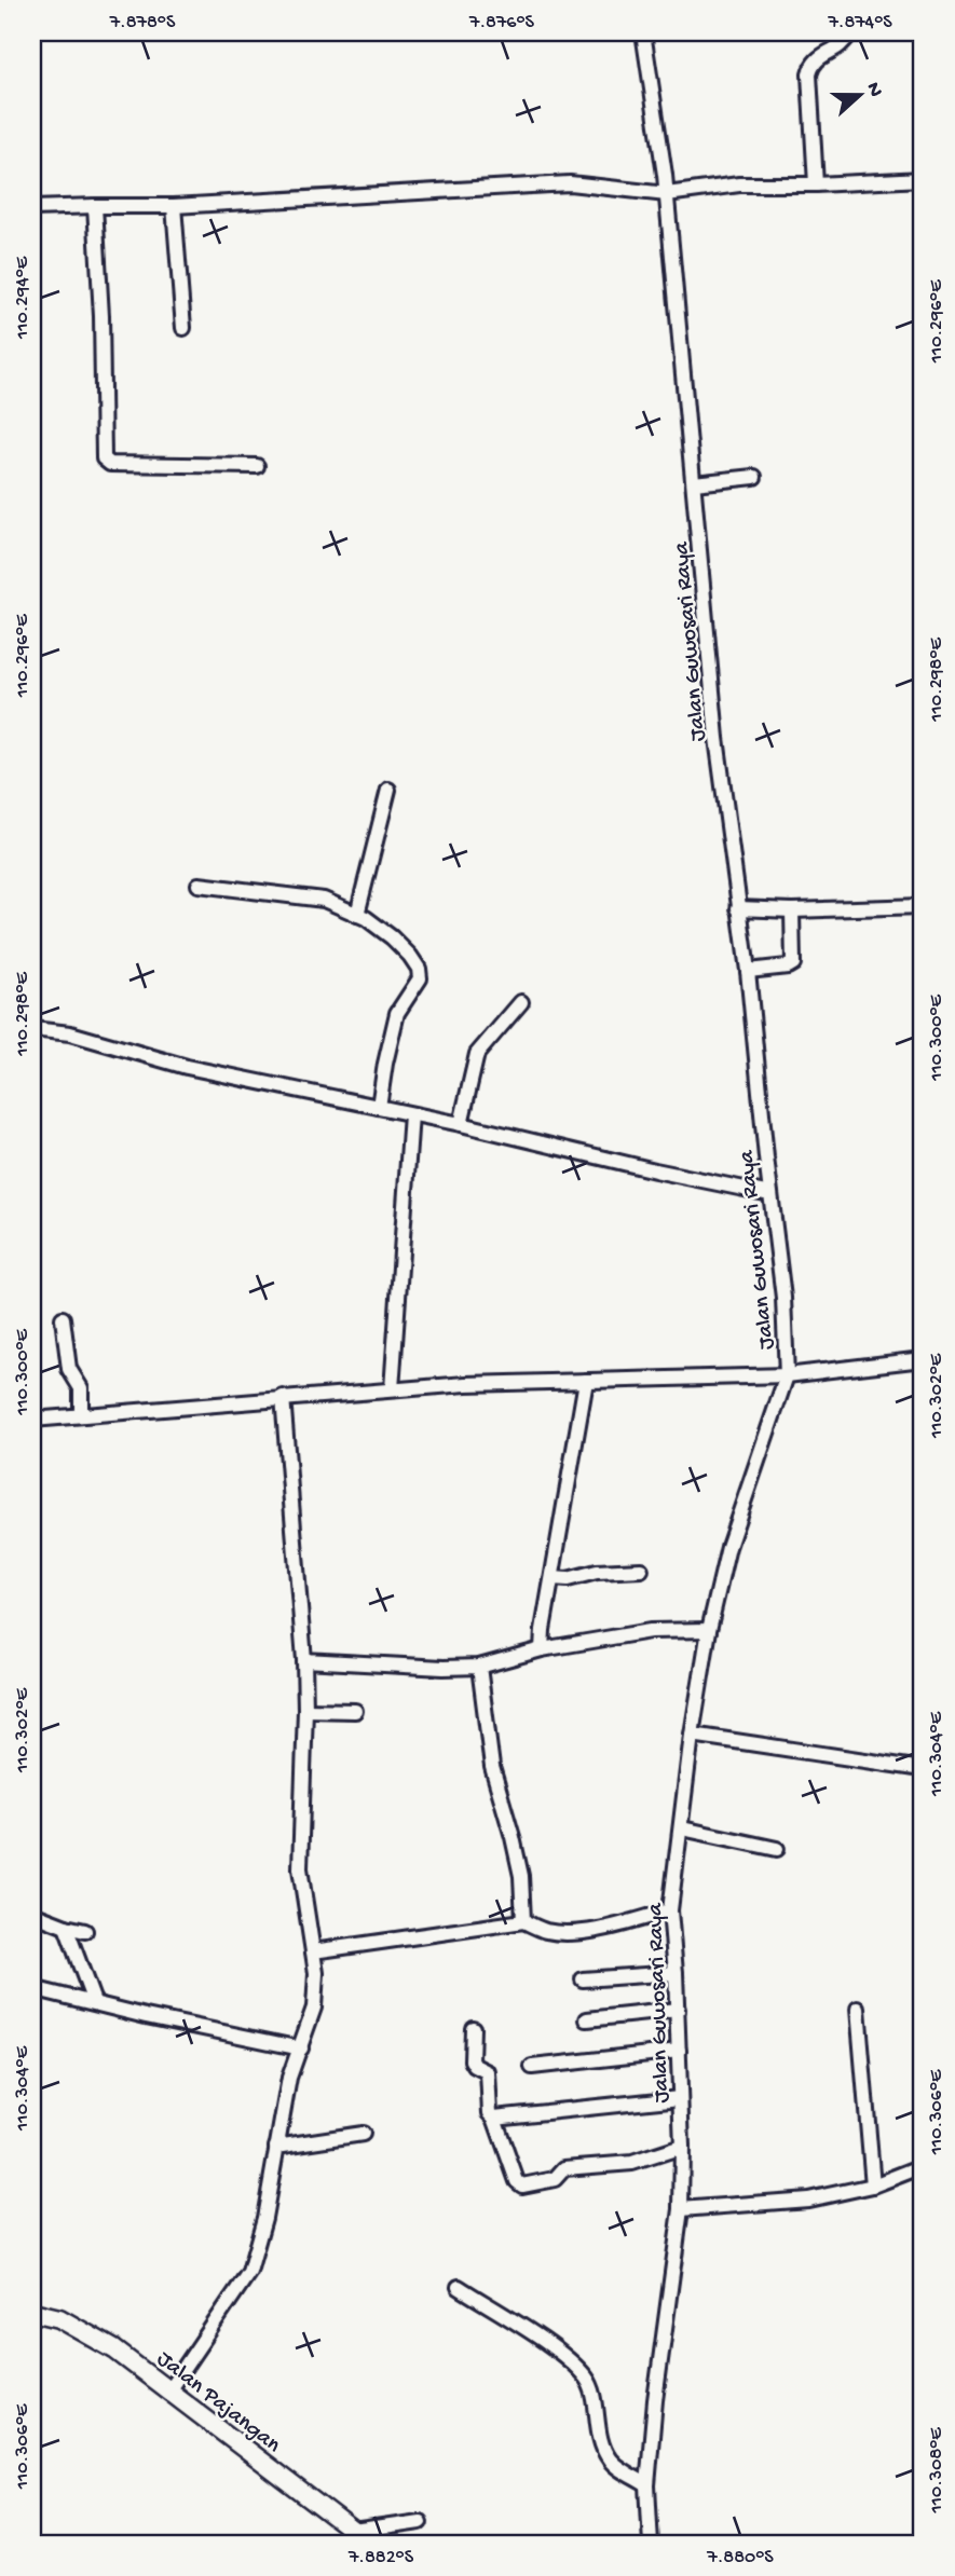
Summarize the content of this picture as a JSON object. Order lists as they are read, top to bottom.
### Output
{
  "streets": {
    "main road": ["Jalan Pajangan"],
    "street": ["Jalan Guwosari Raya"]
  },
  "north": "right",
  "coordinates": [
    "7.878°S",
    "7.876°S",
    "7.874°S",
    "110.294°E",
    "110.296°E",
    "110.298°E",
    "110.300°E",
    "110.302°E",
    "110.304°E",
    "110.306°E",
    "110.308°E",
    "7.882°S",
    "7.880°S"
  ]
}
